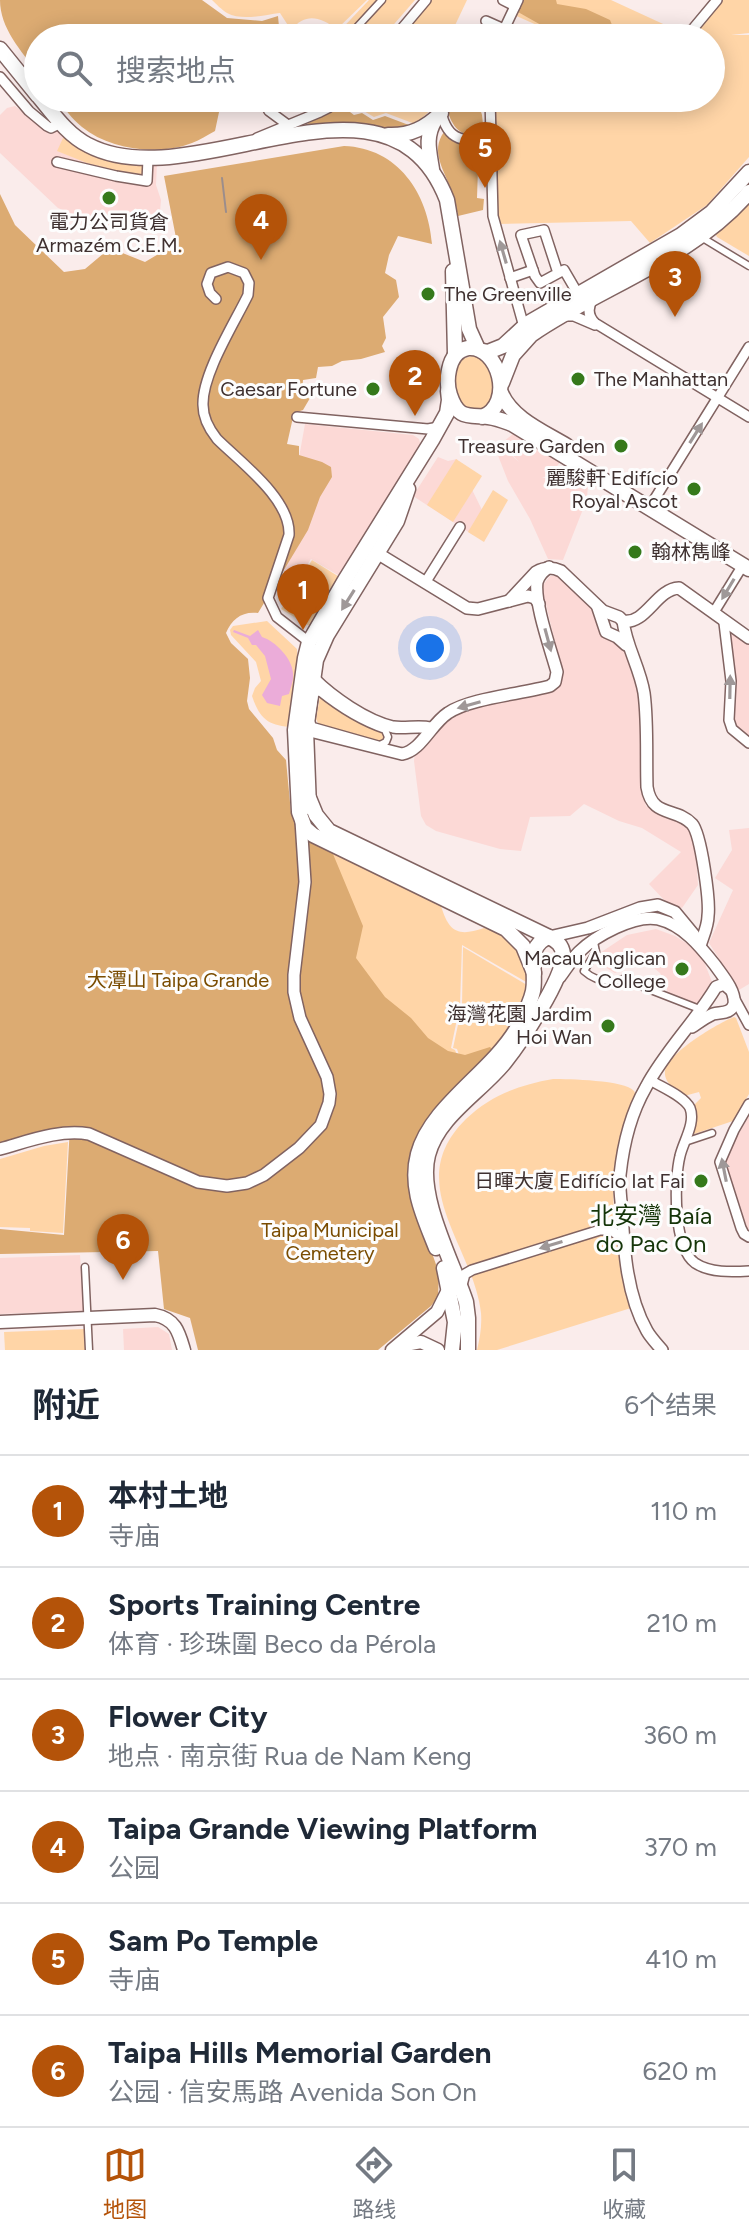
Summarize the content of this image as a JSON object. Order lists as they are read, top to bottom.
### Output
{
  "districts": ["北安灣 Baía do Pac On"],
  "parks": ["大潭山 Taipa Grande", "Taipa Municipal Cemetery"],
  "places": [
    "電力公司貨倉 Armazém C.E.M.",
    "The Greenville",
    "The Manhattan",
    "Caesar Fortune",
    "Treasure Garden",
    "麗駿軒 Edifício Royal Ascot",
    "翰林雋峰",
    "Macau Anglican College",
    "海灣花園 Jardim Hoi Wan",
    "日暉大廈 Edifício Iat Fai"
  ],
  "page": {
    "search": "搜索地点",
    "pins": [
      "5",
      "4",
      "3",
      "2",
      "1",
      "6"
    ],
    "heading": ["附近", "6个结果"],
    "list": [
      {
        "mark": "1",
        "name": "本村土地",
        "note": "寺庙",
        "value": "110 m"
      },
      {
        "mark": "2",
        "name": "Sports Training Centre",
        "note": "体育 · 珍珠圍 Beco da Pérola",
        "value": "210 m"
      },
      {
        "mark": "3",
        "name": "Flower City",
        "note": "地点 · 南京街 Rua de Nam Keng",
        "value": "360 m"
      },
      {
        "mark": "4",
        "name": "Taipa Grande Viewing Platform",
        "note": "公园",
        "value": "370 m"
      },
      {
        "mark": "5",
        "name": "Sam Po Temple",
        "note": "寺庙",
        "value": "410 m"
      },
      {
        "mark": "6",
        "name": "Taipa Hills Memorial Garden",
        "note": "公园 · 信安馬路 Avenida Son On",
        "value": "620 m"
      }
    ],
    "nav": ["地图", "路线", "收藏"]
  }
}
